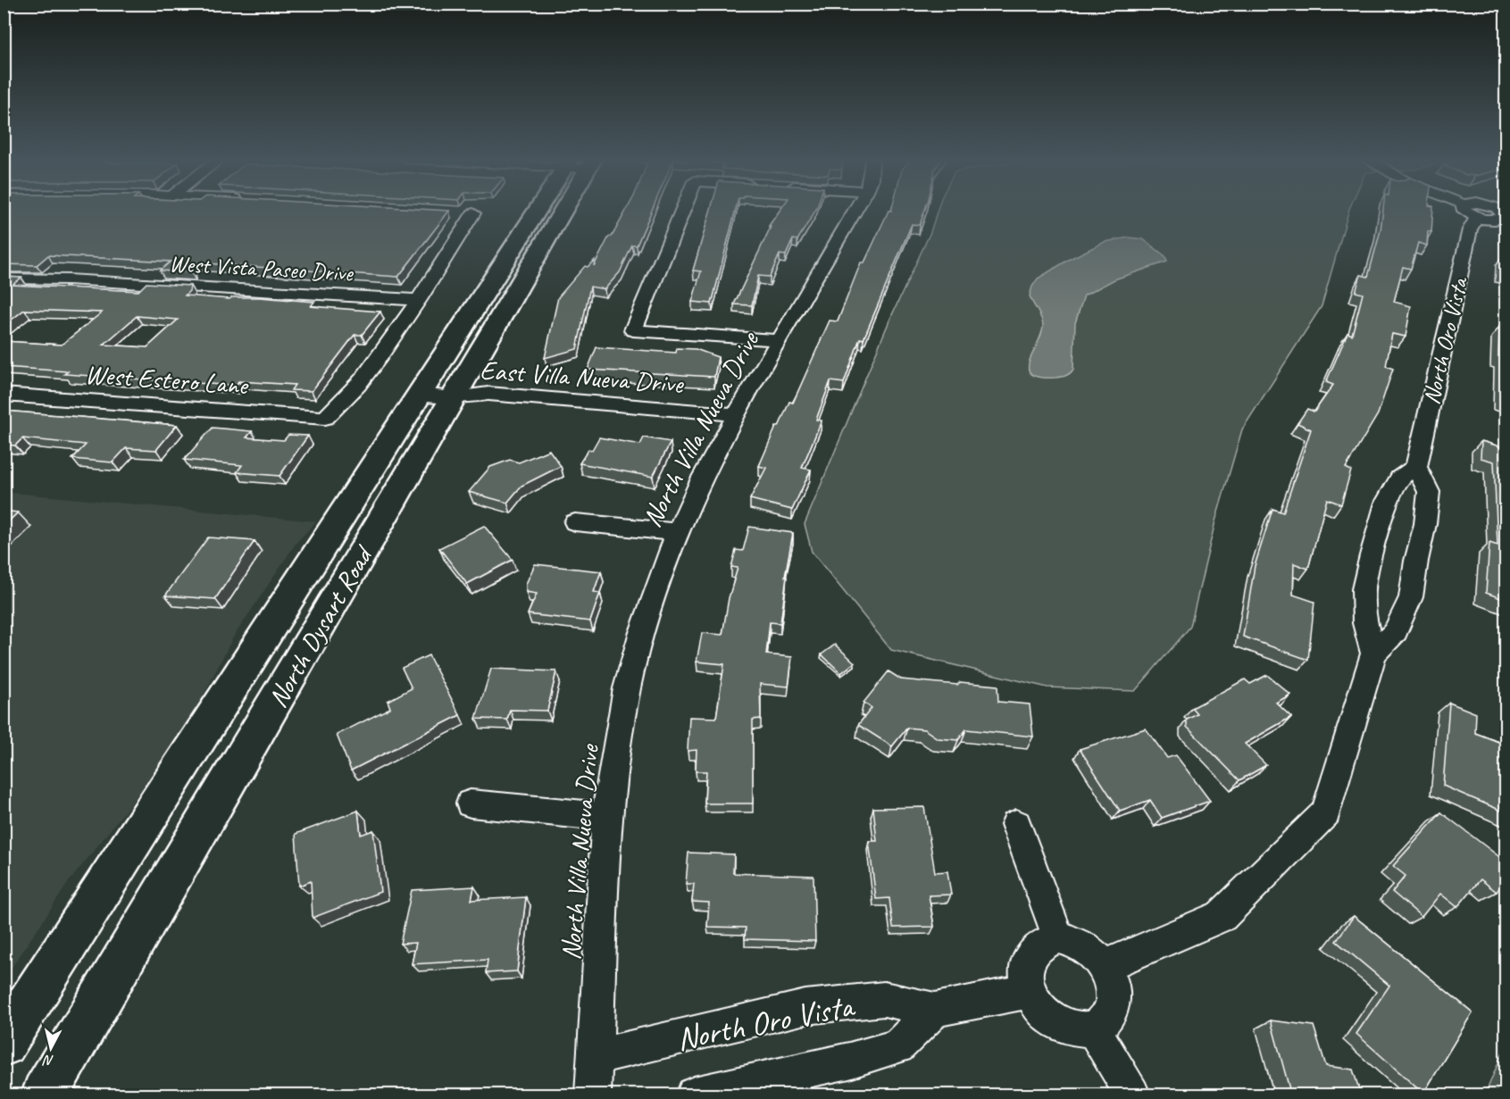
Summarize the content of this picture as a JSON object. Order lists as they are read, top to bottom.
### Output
{
  "streets": {
    "main road": ["North Dysart Road"],
    "street": [
      "West Vista Paseo Drive",
      "North Oro Vista",
      "East Villa Nueva Drive",
      "West Estero Lane",
      "North Villa Nueva Drive"
    ]
  },
  "crossings": [
    ["West Vista Paseo Drive", "West Estero Lane"],
    ["North Oro Vista", "North Villa Nueva Drive"],
    ["East Villa Nueva Drive", "North Villa Nueva Drive"],
    ["East Villa Nueva Drive", "North Dysart Road"]
  ],
  "north": "bottom"
}
